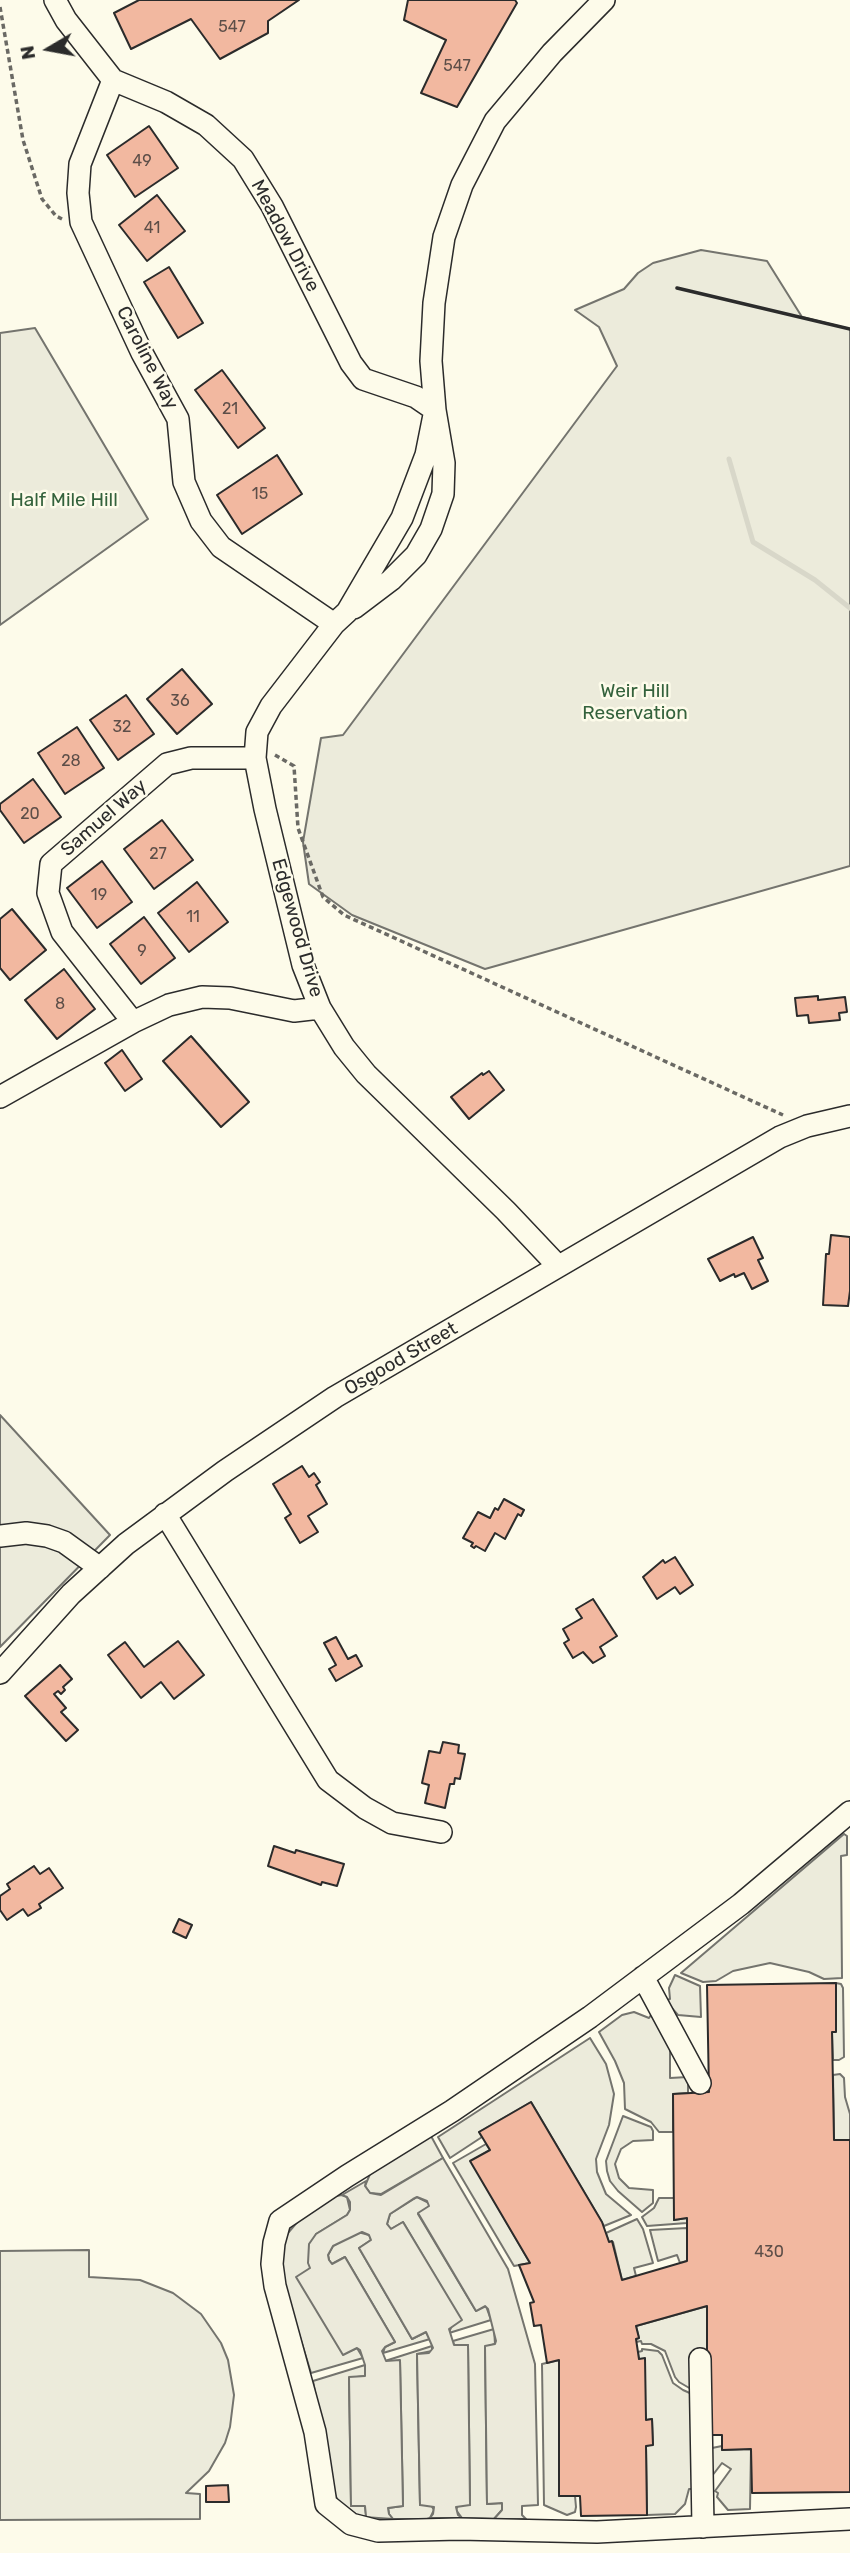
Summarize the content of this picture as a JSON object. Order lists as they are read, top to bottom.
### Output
{
  "streets": {
    "street": [
      "Meadow Drive",
      "Caroline Way",
      "Samuel Way",
      "Edgewood Drive",
      "Osgood Street"
    ]
  },
  "crossings": [
    ["Meadow Drive", "Caroline Way"],
    ["Meadow Drive", "Edgewood Drive"],
    ["Caroline Way", "Edgewood Drive"],
    ["Samuel Way", "Edgewood Drive"],
    ["Edgewood Drive", "Osgood Street"]
  ],
  "parks": ["Half Mile Hill", "Weir Hill Reservation"],
  "house_numbers": [
    "547",
    "547",
    "49",
    "41",
    "21",
    "15",
    "36",
    "32",
    "28",
    "20",
    "27",
    "19",
    "11",
    "9",
    "8",
    "430"
  ],
  "north": "left"
}
